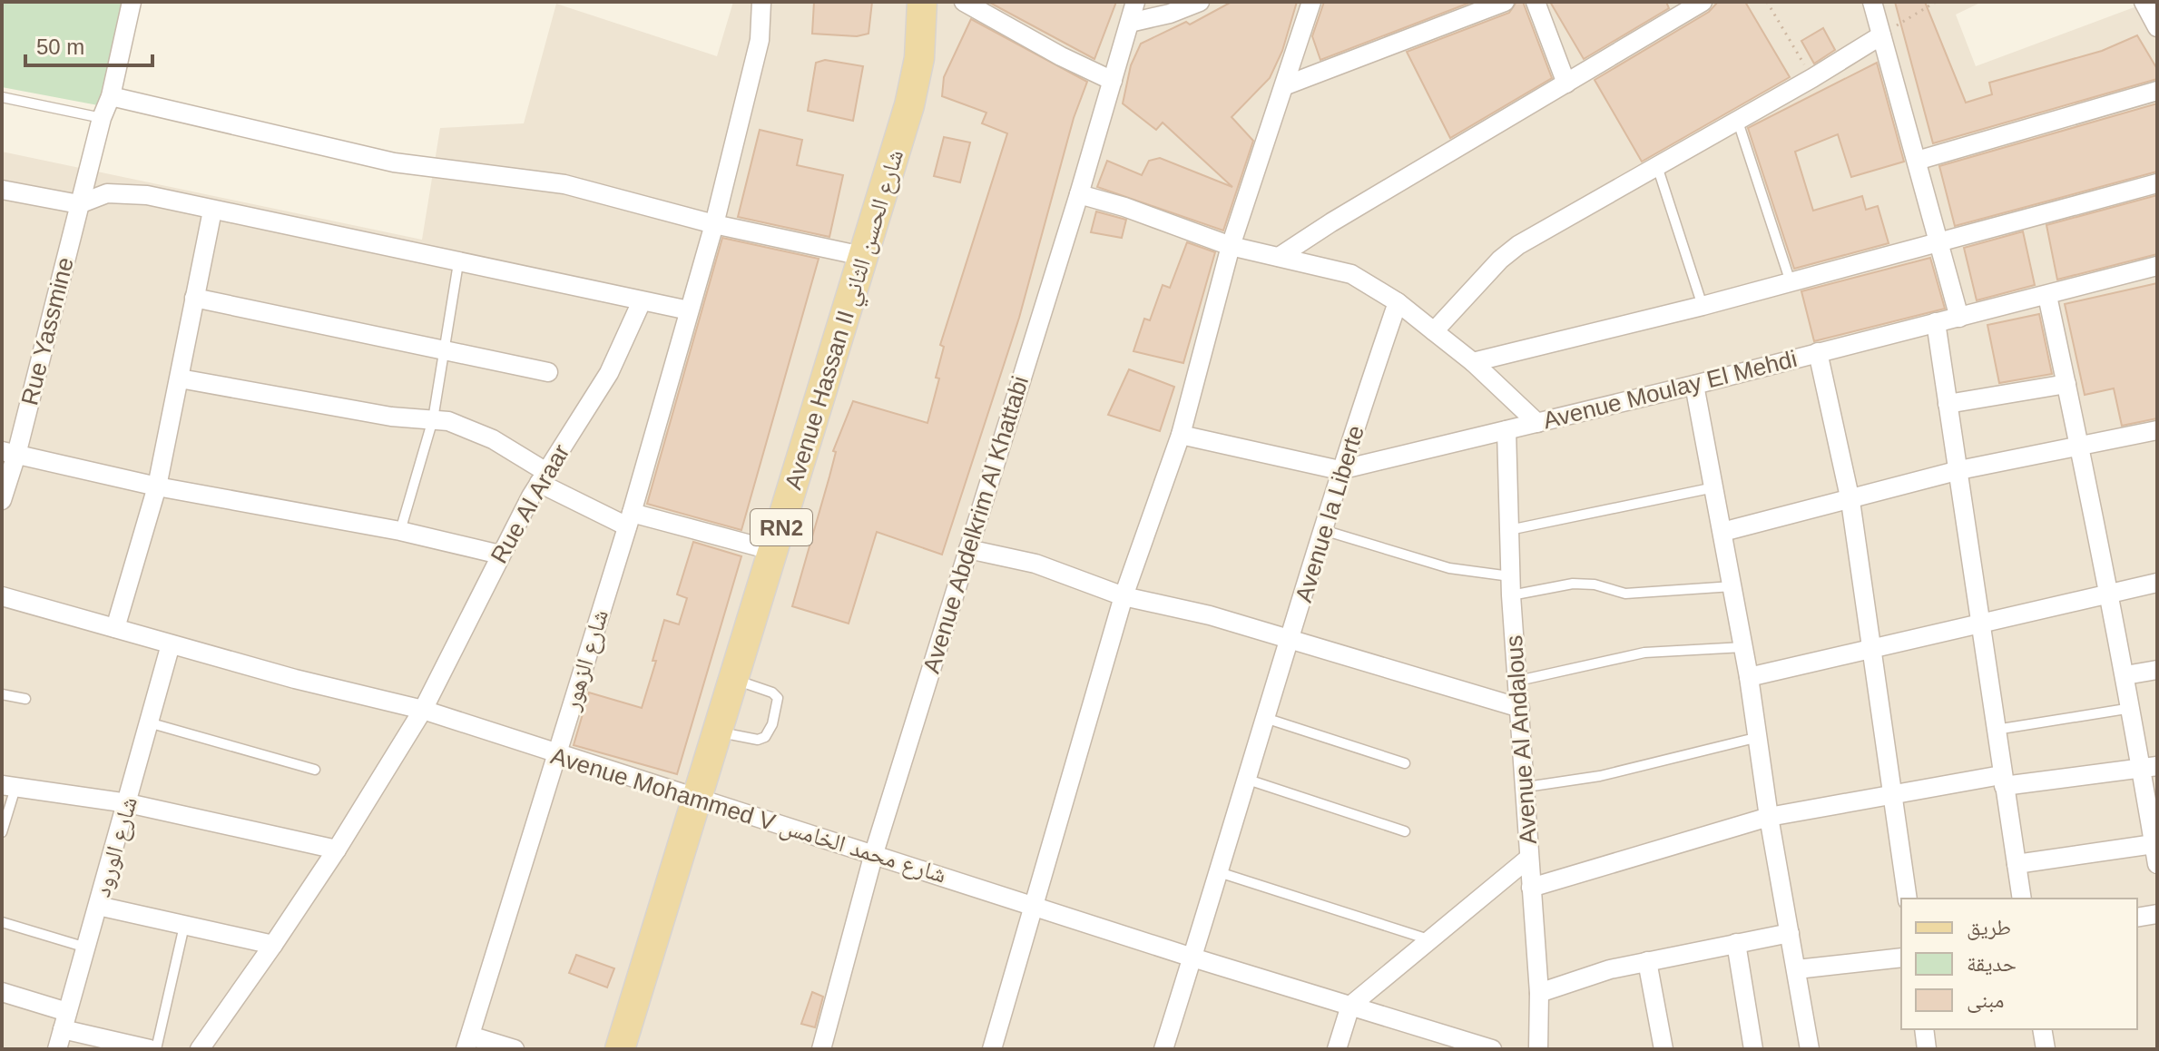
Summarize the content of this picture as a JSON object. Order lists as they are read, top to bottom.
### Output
{
  "streets": {
    "main road": ["Avenue Hassan II شارع الحسن الثاني", "RN2"],
    "street": [
      "Rue Yassmine",
      "Avenue Moulay El Mehdi",
      "Rue Al Araar",
      "Avenue la Liberte",
      "Avenue Abdelkrim Al Khattabi",
      "شارع الزهور",
      "Avenue Al Andalous",
      "Avenue Mohammed V شارع محمد الخامس",
      "شارع الورود"
    ]
  },
  "crossings": [
    ["Avenue Hassan II شارع الحسن الثاني", "Avenue Mohammed V شارع محمد الخامس"],
    ["Avenue Moulay El Mehdi", "Avenue la Liberte"],
    ["Avenue Moulay El Mehdi", "Avenue Al Andalous"],
    ["Rue Al Araar", "Avenue Mohammed V شارع محمد الخامس"],
    ["Avenue la Liberte", "Avenue Mohammed V شارع محمد الخامس"],
    ["Avenue Abdelkrim Al Khattabi", "Avenue Mohammed V شارع محمد الخامس"],
    ["شارع الزهور", "Avenue Mohammed V شارع محمد الخامس"],
    ["Avenue Mohammed V شارع محمد الخامس", "شارع الورود"]
  ],
  "legend": ["طريق", "حديقة", "مبنى"],
  "scale_bar": "50 m"
}
